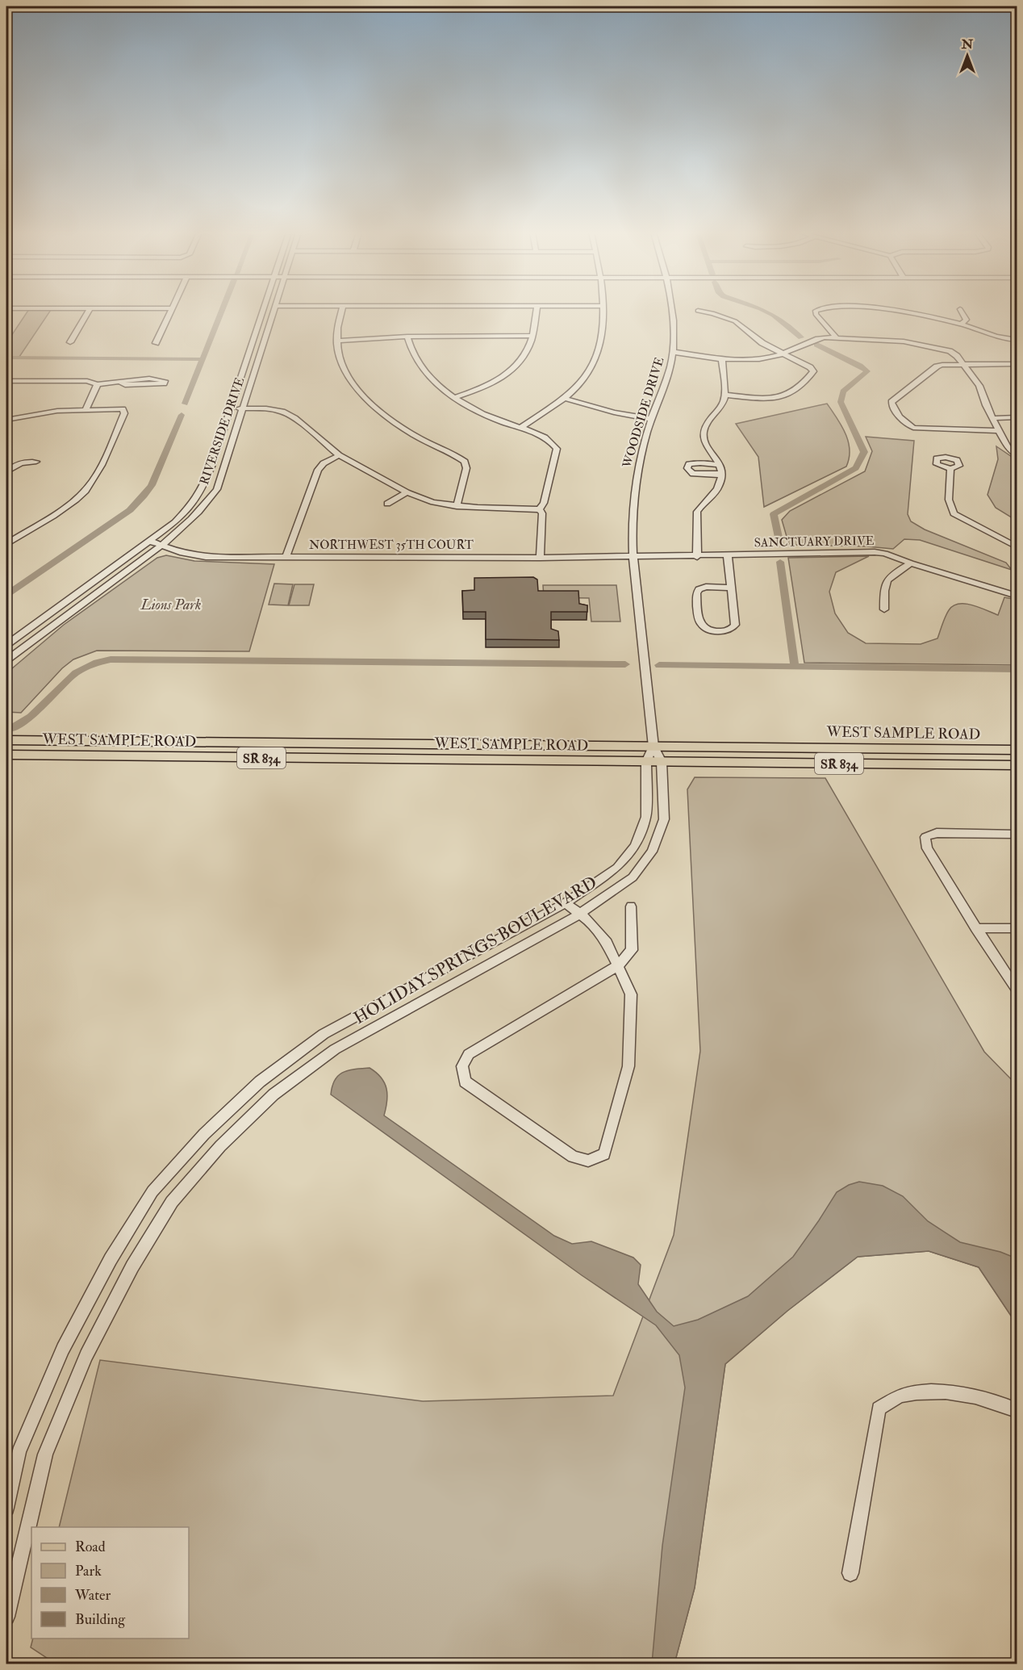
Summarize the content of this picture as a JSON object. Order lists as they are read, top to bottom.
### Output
{
  "streets": {
    "main road": ["WEST SAMPLE ROAD", "SR 834"],
    "street": [
      "WOODSIDE DRIVE",
      "RIVERSIDE DRIVE",
      "SANCTUARY DRIVE",
      "NORTHWEST 35TH COURT",
      "HOLIDAY SPRINGS BOULEVARD"
    ]
  },
  "crossings": [
    ["WOODSIDE DRIVE", "SANCTUARY DRIVE"],
    ["WOODSIDE DRIVE", "NORTHWEST 35TH COURT"],
    ["WOODSIDE DRIVE", "WEST SAMPLE ROAD"],
    ["WOODSIDE DRIVE", "HOLIDAY SPRINGS BOULEVARD"],
    ["RIVERSIDE DRIVE", "NORTHWEST 35TH COURT"],
    ["SANCTUARY DRIVE", "NORTHWEST 35TH COURT"],
    ["WEST SAMPLE ROAD", "HOLIDAY SPRINGS BOULEVARD"]
  ],
  "parks": ["Lions Park"],
  "legend": [
    "Road",
    "Park",
    "Water",
    "Building"
  ],
  "north": "top"
}
